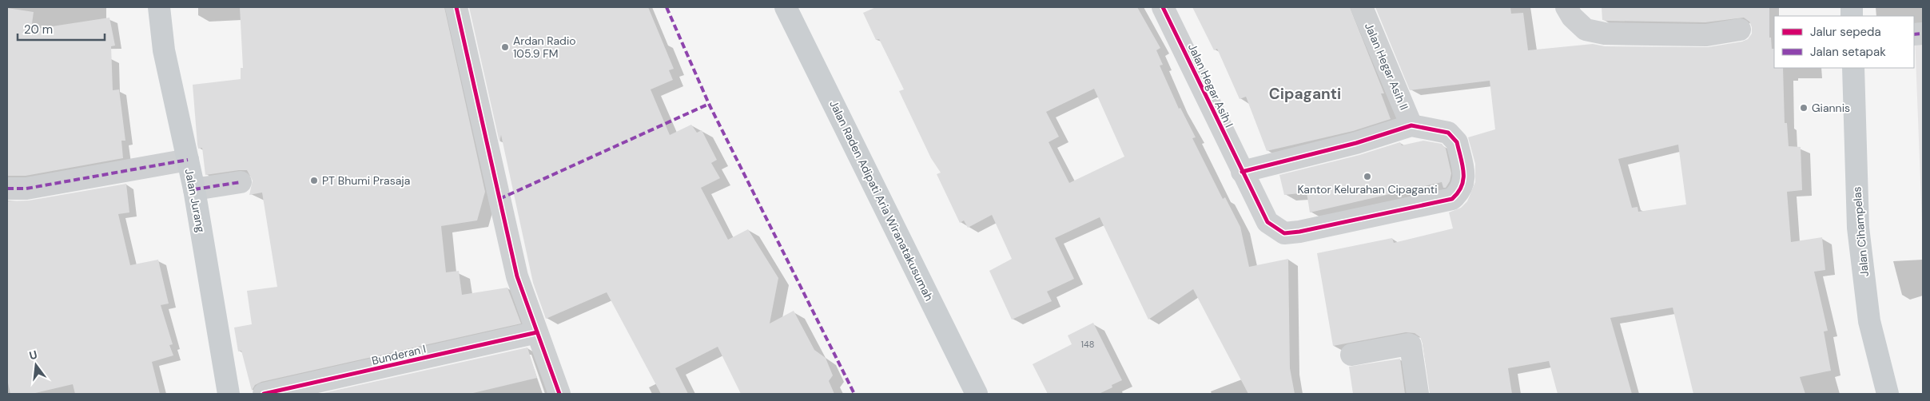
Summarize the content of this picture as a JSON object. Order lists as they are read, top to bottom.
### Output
{
  "streets": {
    "main road": ["Jalan Jurang", "Jalan Raden Adipati Aria Wiranatakusumah", "Jalan Cihampelas"],
    "street": ["Jalan Hegar Asih II", "Jalan Hegar Asih I", "Bunderan I"]
  },
  "crossings": [
    ["Jalan Hegar Asih II", "Jalan Hegar Asih I"]
  ],
  "districts": ["Cipaganti"],
  "places": [
    "Ardan Radio 105.9 FM",
    "Giannis",
    "Kantor Kelurahan Cipaganti",
    "PT Bhumi Prasaja"
  ],
  "house_numbers": ["148"],
  "legend": ["Jalur sepeda", "Jalan setapak"],
  "scale_bar": "20 m",
  "north": "top"
}
